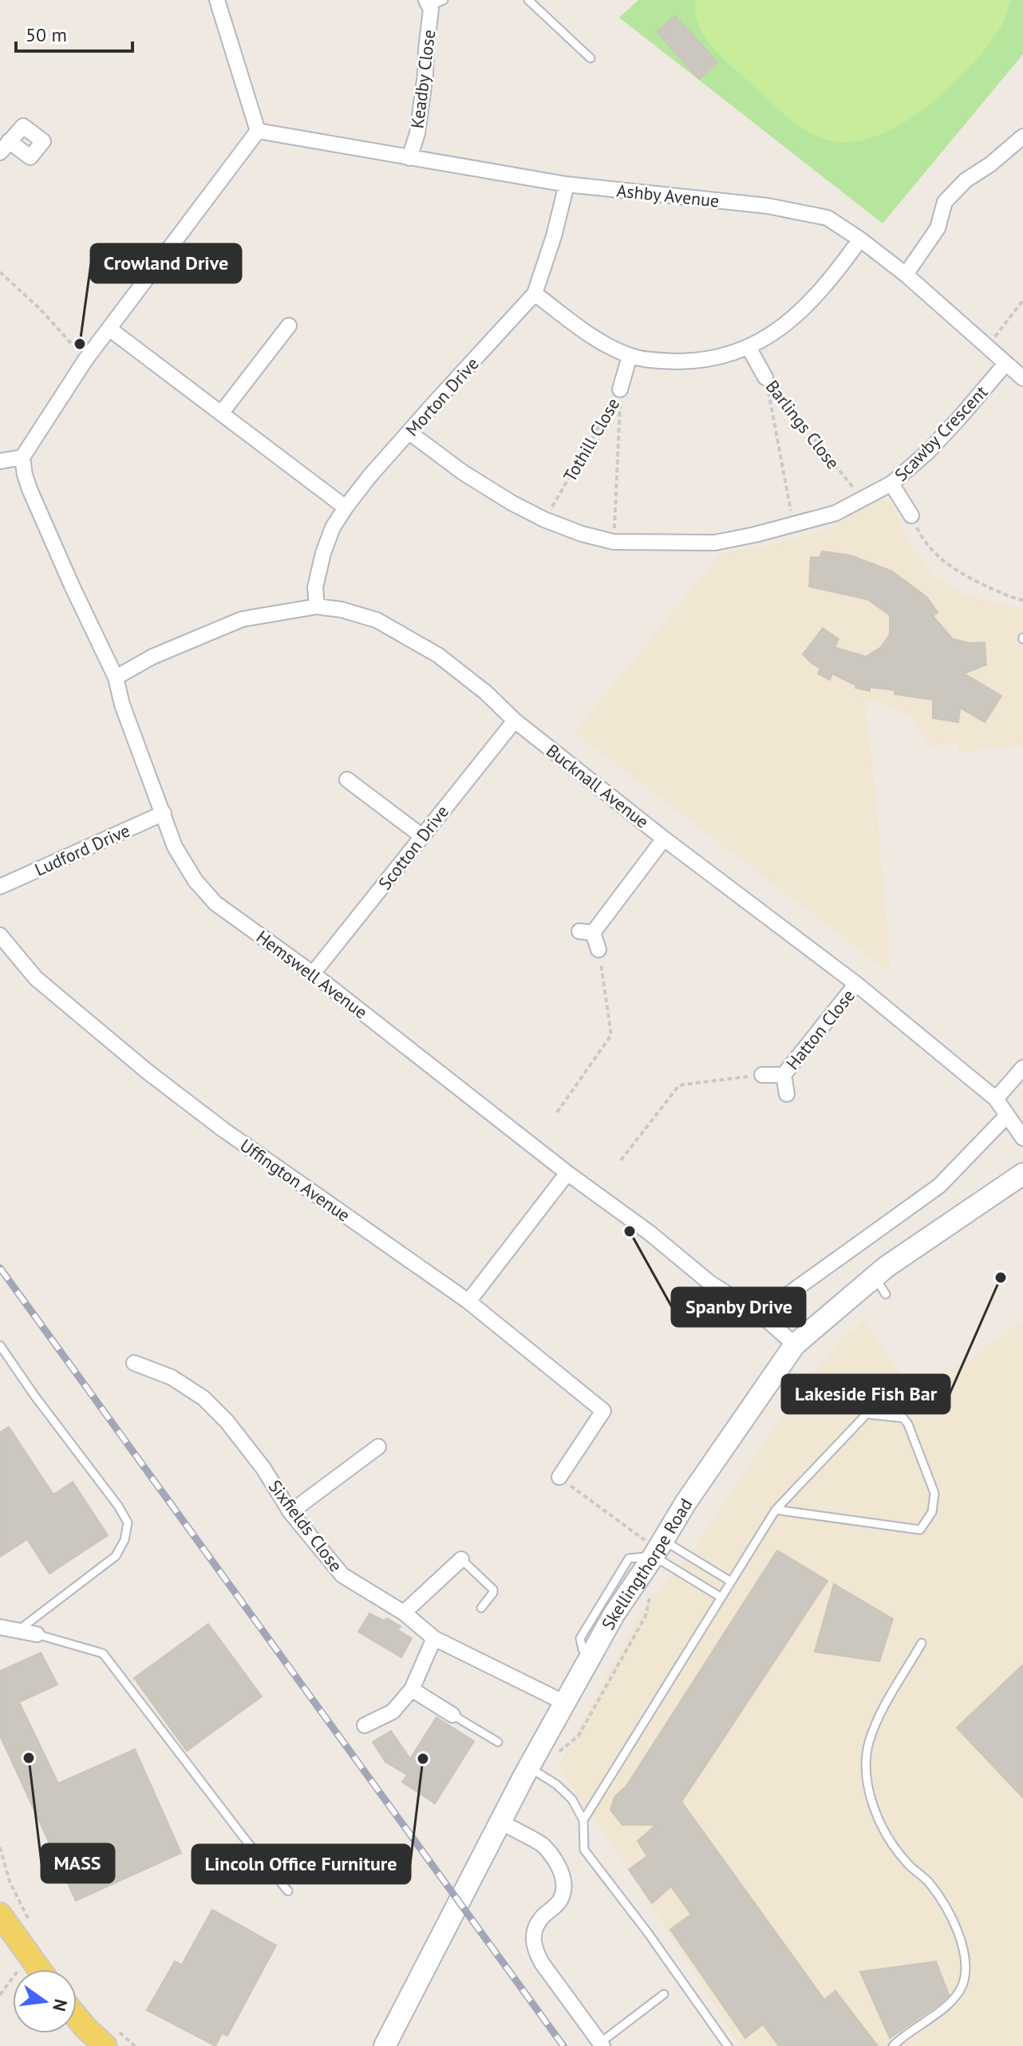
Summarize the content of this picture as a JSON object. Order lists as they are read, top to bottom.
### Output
{
  "streets": {
    "main road": ["Skellingthorpe Road"],
    "street": [
      "Keadby Close",
      "Ashby Avenue",
      "Morton Drive",
      "Barlings Close",
      "Scawby Crescent",
      "Tothill Close",
      "Bucknall Avenue",
      "Scotton Drive",
      "Ludford Drive",
      "Hemswell Avenue",
      "Hatton Close",
      "Uffington Avenue",
      "Sixfields Close"
    ]
  },
  "crossings": [
    ["Keadby Close", "Ashby Avenue"],
    ["Ashby Avenue", "Morton Drive"],
    ["Ashby Avenue", "Scawby Crescent"],
    ["Morton Drive", "Scawby Crescent"],
    ["Morton Drive", "Bucknall Avenue"],
    ["Barlings Close", "Scawby Crescent"],
    ["Scawby Crescent", "Tothill Close"],
    ["Bucknall Avenue", "Scotton Drive"],
    ["Bucknall Avenue", "Hemswell Avenue"],
    ["Bucknall Avenue", "Hatton Close"],
    ["Scotton Drive", "Hemswell Avenue"],
    ["Ludford Drive", "Hemswell Avenue"],
    ["Hemswell Avenue", "Skellingthorpe Road"],
    ["Sixfields Close", "Skellingthorpe Road"]
  ],
  "places": [
    "Crowland Drive",
    "Spanby Drive",
    "Lakeside Fish Bar",
    "MASS",
    "Lincoln Office Furniture"
  ],
  "scale_bar": "50 m",
  "north": "right"
}
